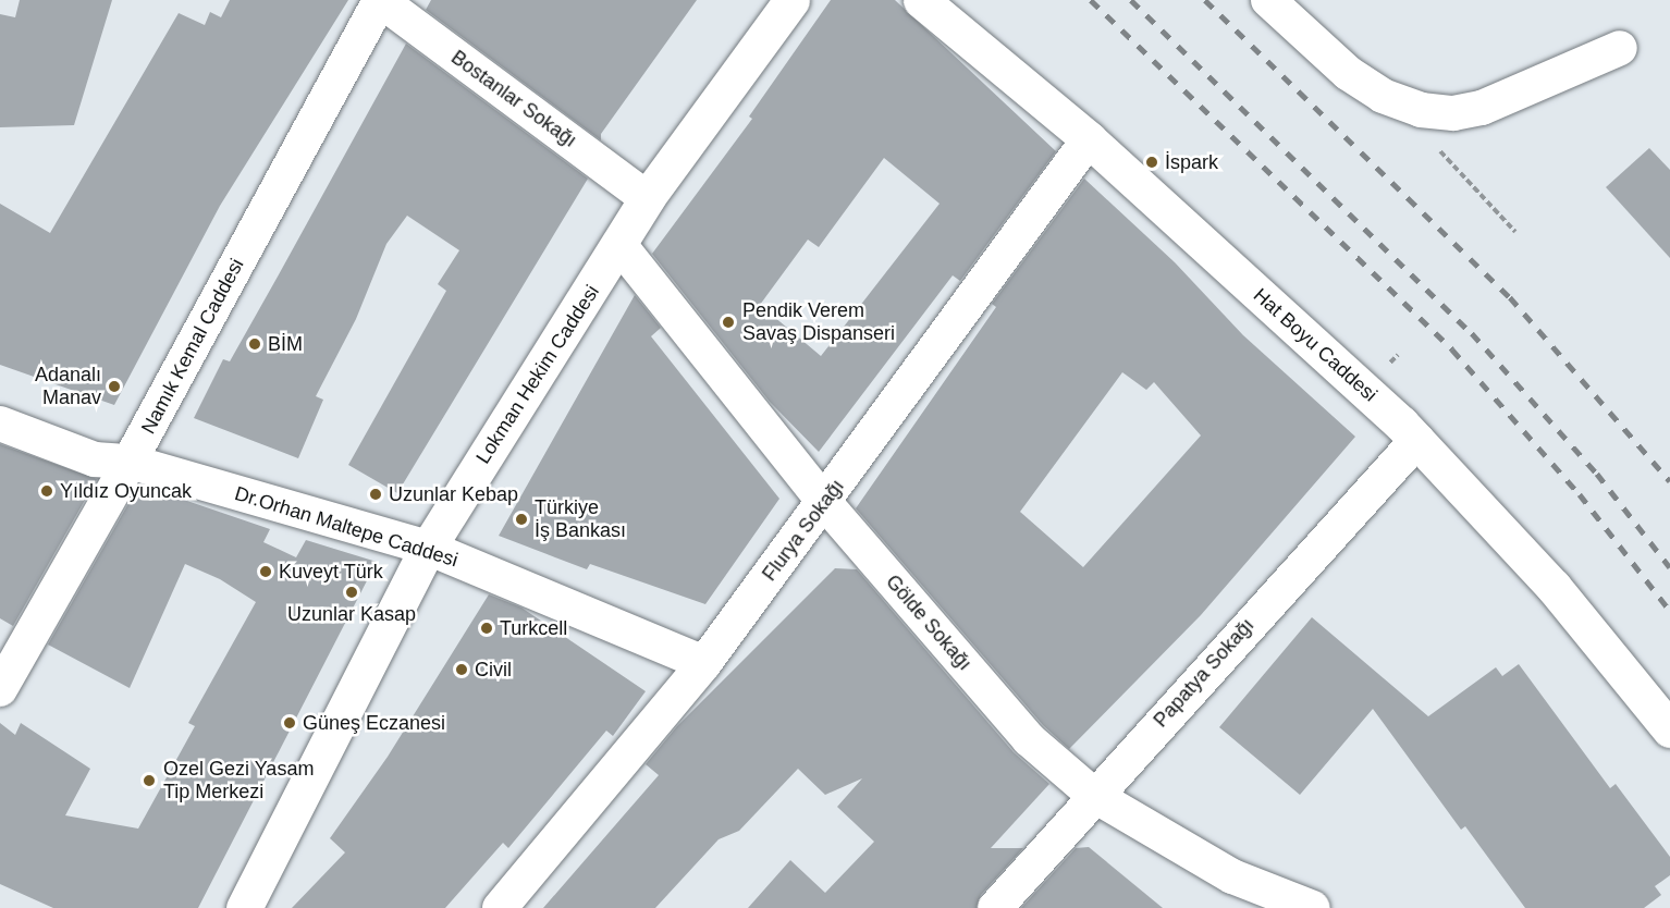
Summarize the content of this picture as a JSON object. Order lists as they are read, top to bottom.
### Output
{
  "streets": {
    "street": [
      "Bostanlar Sokağı",
      "Hat Boyu Caddesi",
      "Namık Kemal Caddesi",
      "Lokman Hekim Caddesi",
      "Dr.Orhan Maltepe Caddesi",
      "Flurya Sokağı",
      "Gölde Sokağı",
      "Papatya Sokağı"
    ]
  },
  "crossings": [
    ["Bostanlar Sokağı", "Namık Kemal Caddesi"],
    ["Bostanlar Sokağı", "Lokman Hekim Caddesi"],
    ["Hat Boyu Caddesi", "Flurya Sokağı"],
    ["Hat Boyu Caddesi", "Papatya Sokağı"],
    ["Namık Kemal Caddesi", "Dr.Orhan Maltepe Caddesi"],
    ["Lokman Hekim Caddesi", "Dr.Orhan Maltepe Caddesi"],
    ["Lokman Hekim Caddesi", "Gölde Sokağı"],
    ["Dr.Orhan Maltepe Caddesi", "Flurya Sokağı"],
    ["Flurya Sokağı", "Gölde Sokağı"],
    ["Gölde Sokağı", "Papatya Sokağı"]
  ],
  "places": [
    "İspark",
    "Pendik Verem Savaş Dispanseri",
    "BİM",
    "Adanalı Manav",
    "Yıldız Oyuncak",
    "Uzunlar Kebap",
    "Türkiye İş Bankası",
    "Kuveyt Türk",
    "Uzunlar Kasap",
    "Turkcell",
    "Civil",
    "Güneş Eczanesi",
    "Ozel Gezi Yasam Tip Merkezi"
  ]
}
